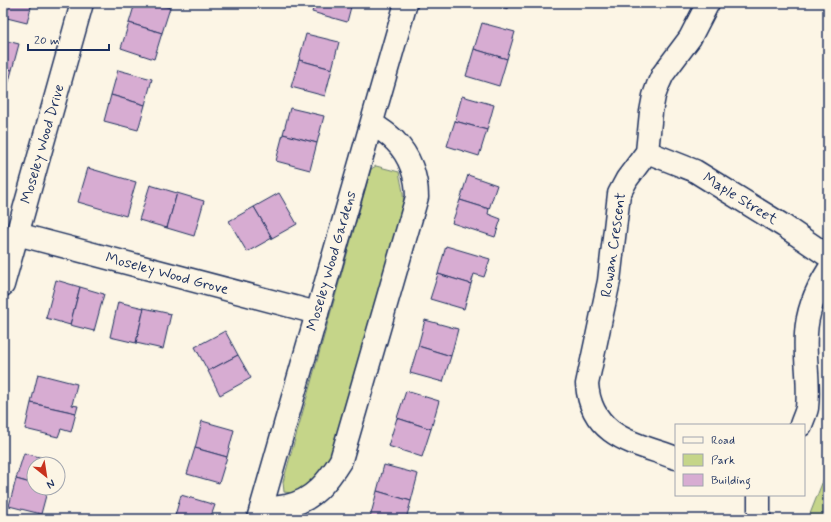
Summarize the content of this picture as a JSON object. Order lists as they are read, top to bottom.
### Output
{
  "streets": {
    "street": [
      "Moseley Wood Drive",
      "Maple Street",
      "Rowan Crescent",
      "Moseley Wood Gardens",
      "Moseley Wood Grove"
    ]
  },
  "crossings": [
    ["Moseley Wood Drive", "Moseley Wood Grove"],
    ["Maple Street", "Rowan Crescent"],
    ["Moseley Wood Gardens", "Moseley Wood Grove"]
  ],
  "legend": ["Road", "Park", "Building"],
  "scale_bar": "20 m",
  "north": "bottom right"
}
